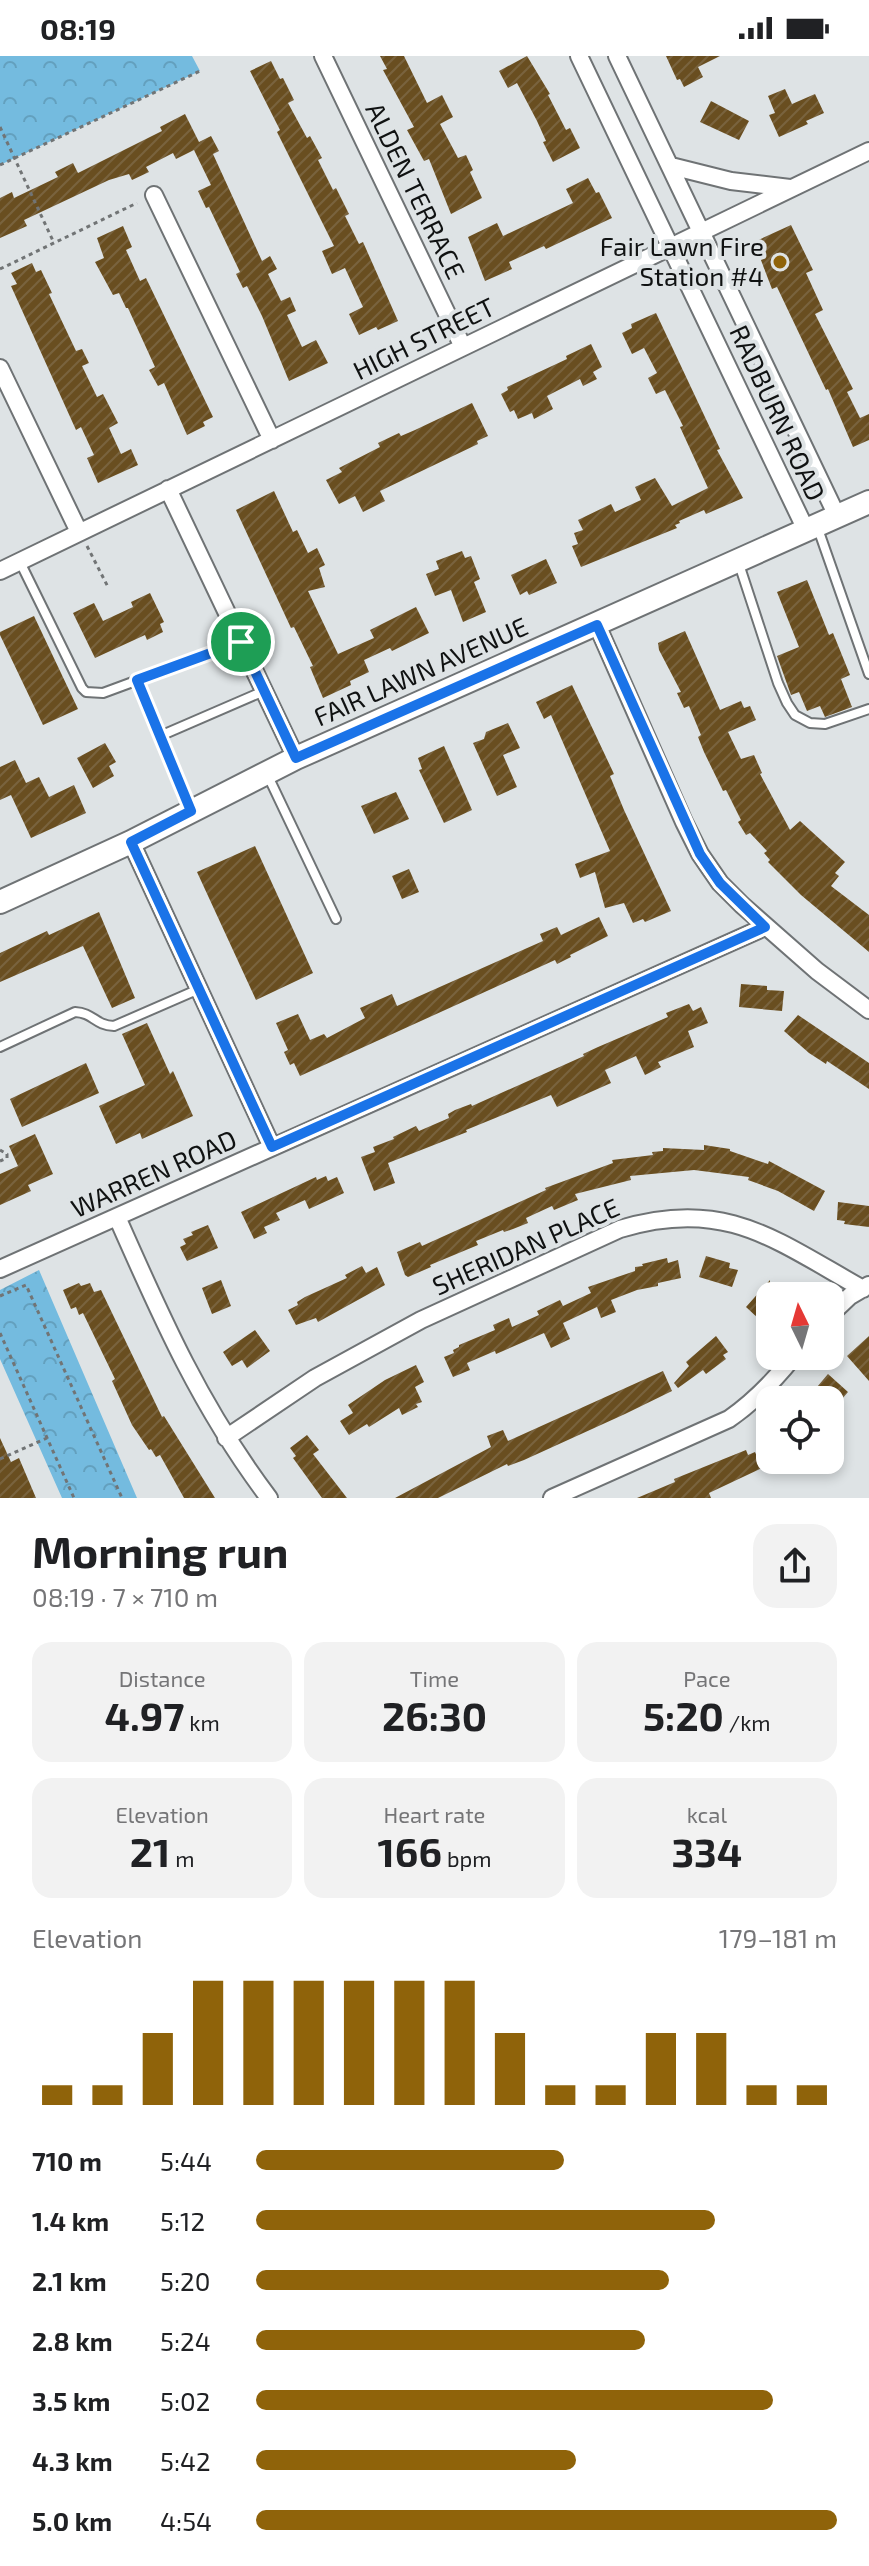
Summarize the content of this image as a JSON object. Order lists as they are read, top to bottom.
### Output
{
  "streets": {
    "main road": ["FAIR LAWN AVENUE"],
    "street": [
      "ALDEN TERRACE",
      "HIGH STREET",
      "RADBURN ROAD",
      "WARREN ROAD",
      "SHERIDAN PLACE"
    ]
  },
  "crossings": [
    ["ALDEN TERRACE", "HIGH STREET"],
    ["HIGH STREET", "RADBURN ROAD"],
    ["RADBURN ROAD", "FAIR LAWN AVENUE"]
  ],
  "places": ["Fair Lawn Fire Station #4"],
  "north": "top",
  "page": {
    "status": "08:19",
    "heading": ["Morning run", "08:19 · 7 × 710 m"],
    "stats": [
      ["Distance", "4.97 km"],
      ["Time", "26:30"],
      ["Pace", "5:20 /km"],
      ["Elevation", "21 m"],
      ["Heart rate", "166 bpm"],
      ["kcal", "334"]
    ],
    "chart": ["Elevation", "179–181 m"],
    "list": [
      {
        "name": "710 m",
        "note": "5:44"
      },
      {
        "name": "1.4 km",
        "note": "5:12"
      },
      {
        "name": "2.1 km",
        "note": "5:20"
      },
      {
        "name": "2.8 km",
        "note": "5:24"
      },
      {
        "name": "3.5 km",
        "note": "5:02"
      },
      {
        "name": "4.3 km",
        "note": "5:42"
      },
      {
        "name": "5.0 km",
        "note": "4:54"
      }
    ]
  }
}
